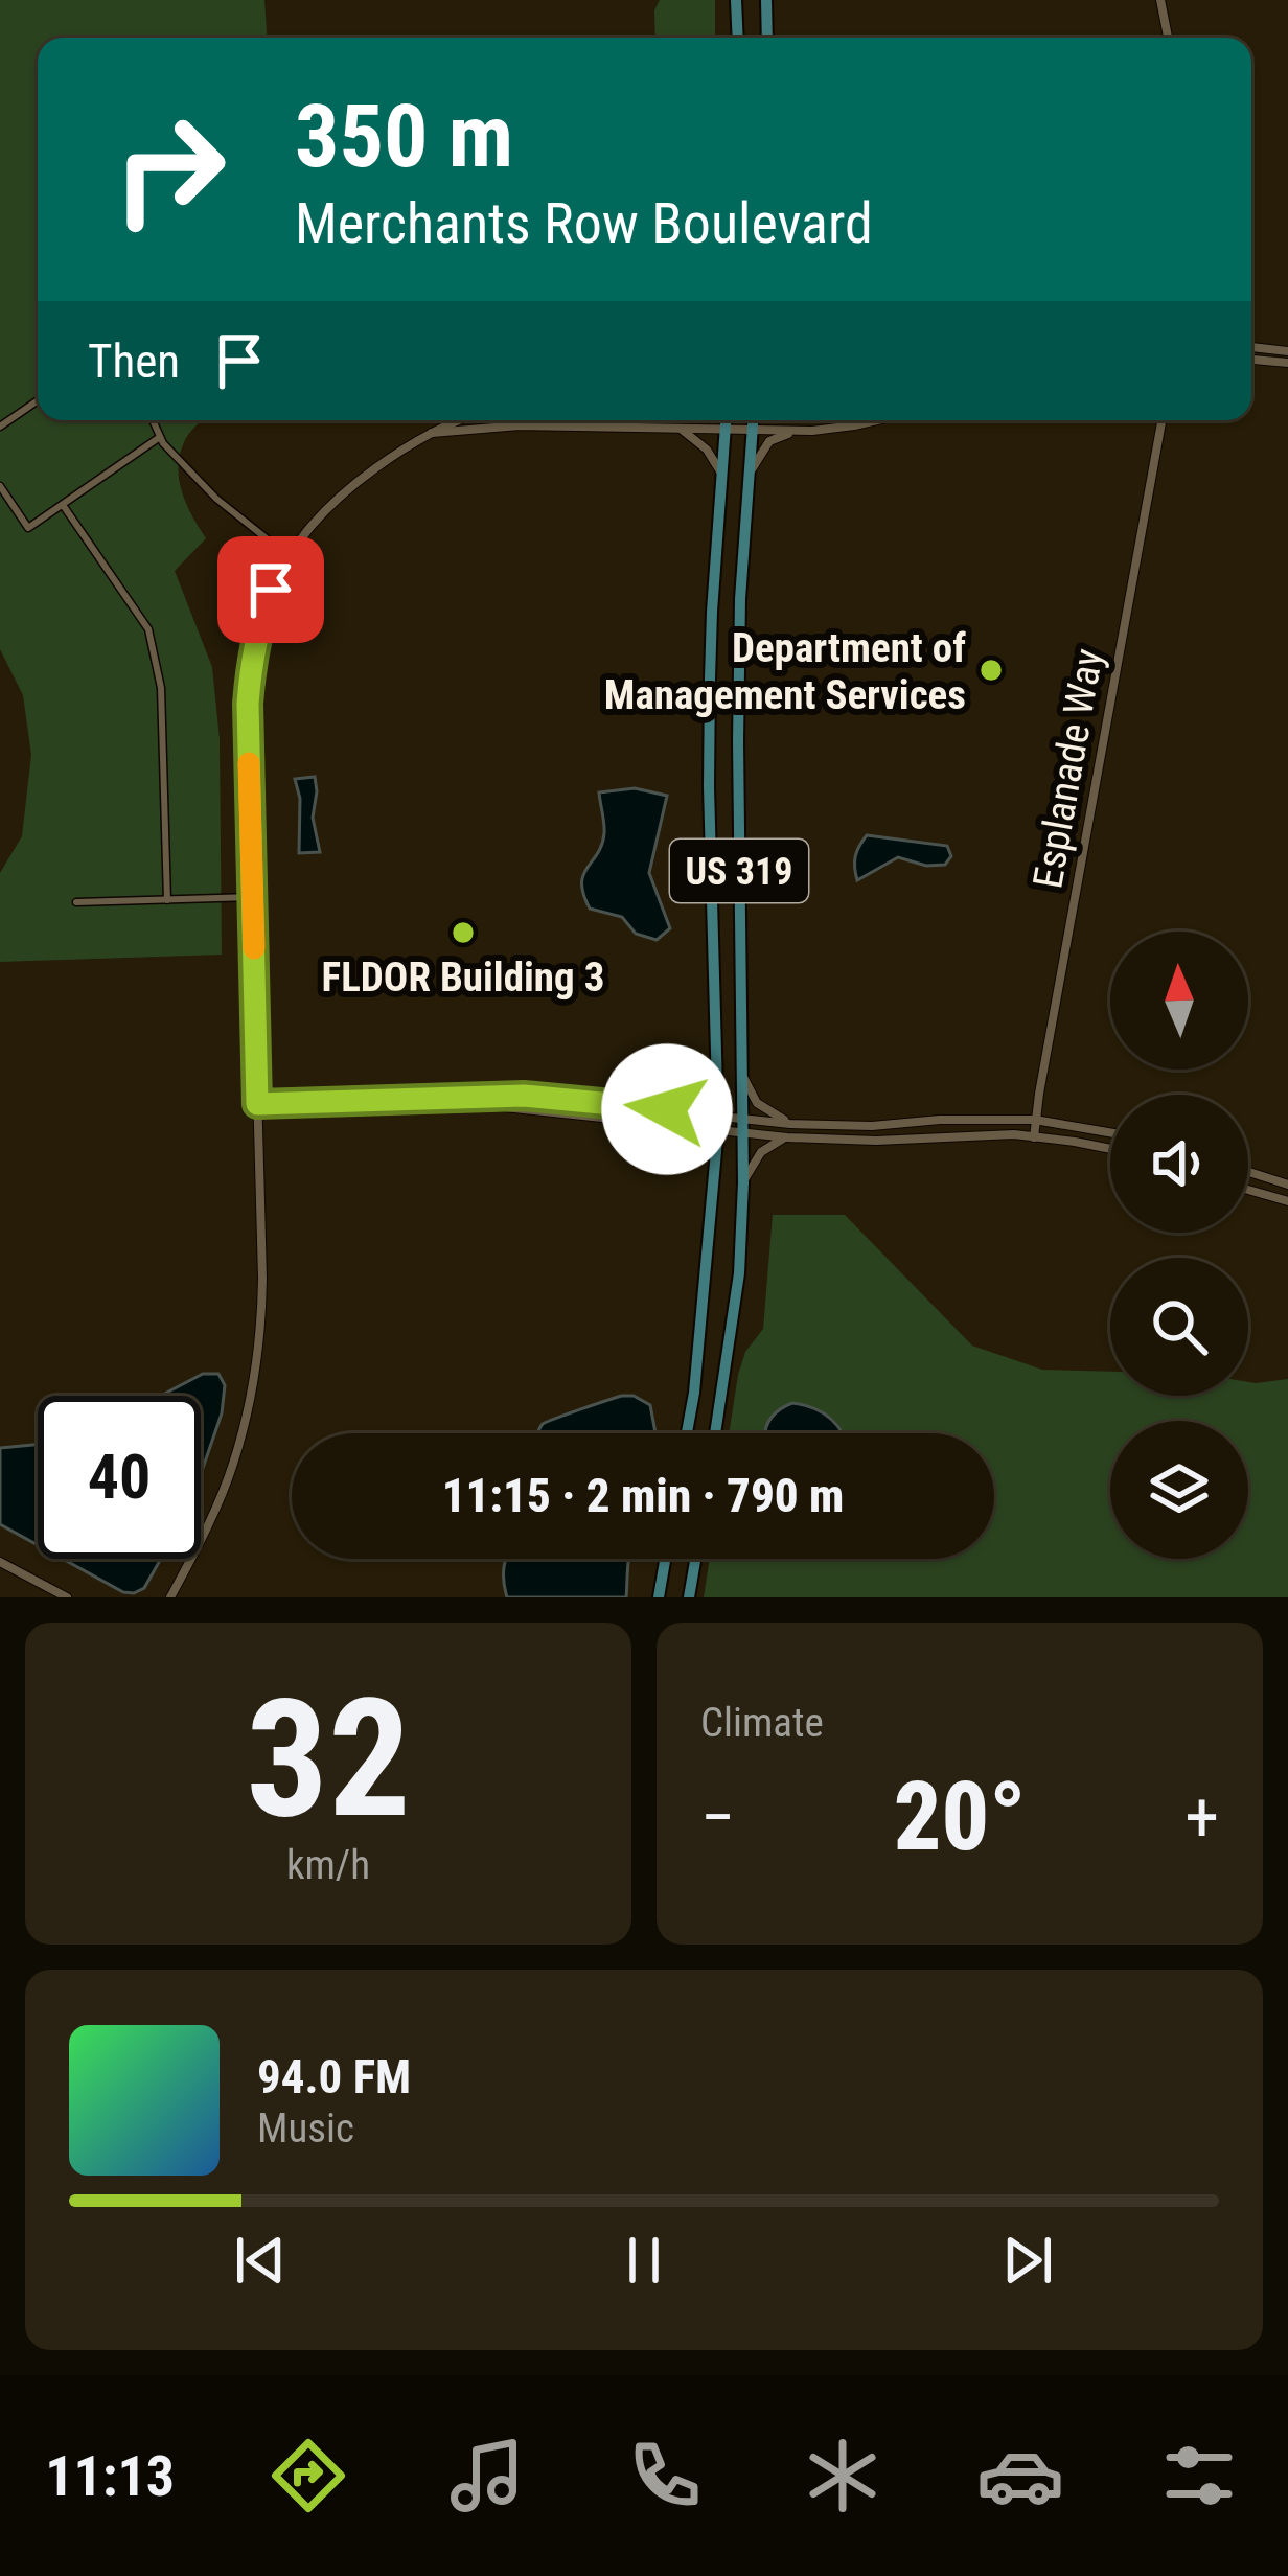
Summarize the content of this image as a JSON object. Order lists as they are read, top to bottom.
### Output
{
  "streets": {
    "main road": ["US 319"],
    "street": ["Esplanade Way"]
  },
  "places": ["Department of Management Services", "FLDOR Building 3"],
  "north": "top",
  "page": {
    "turn": ["350 m", "Merchants Row Boulevard"],
    "then": "Then",
    "limit": "40",
    "trip": "11:15 · 2 min · 790 m",
    "tile": [
      ["32", "km/h"],
      "Climate"
    ],
    "heat": ["−", "20°", "+"],
    "song": ["94.0 FM", "Music"],
    "tabs": "11:13"
  }
}
